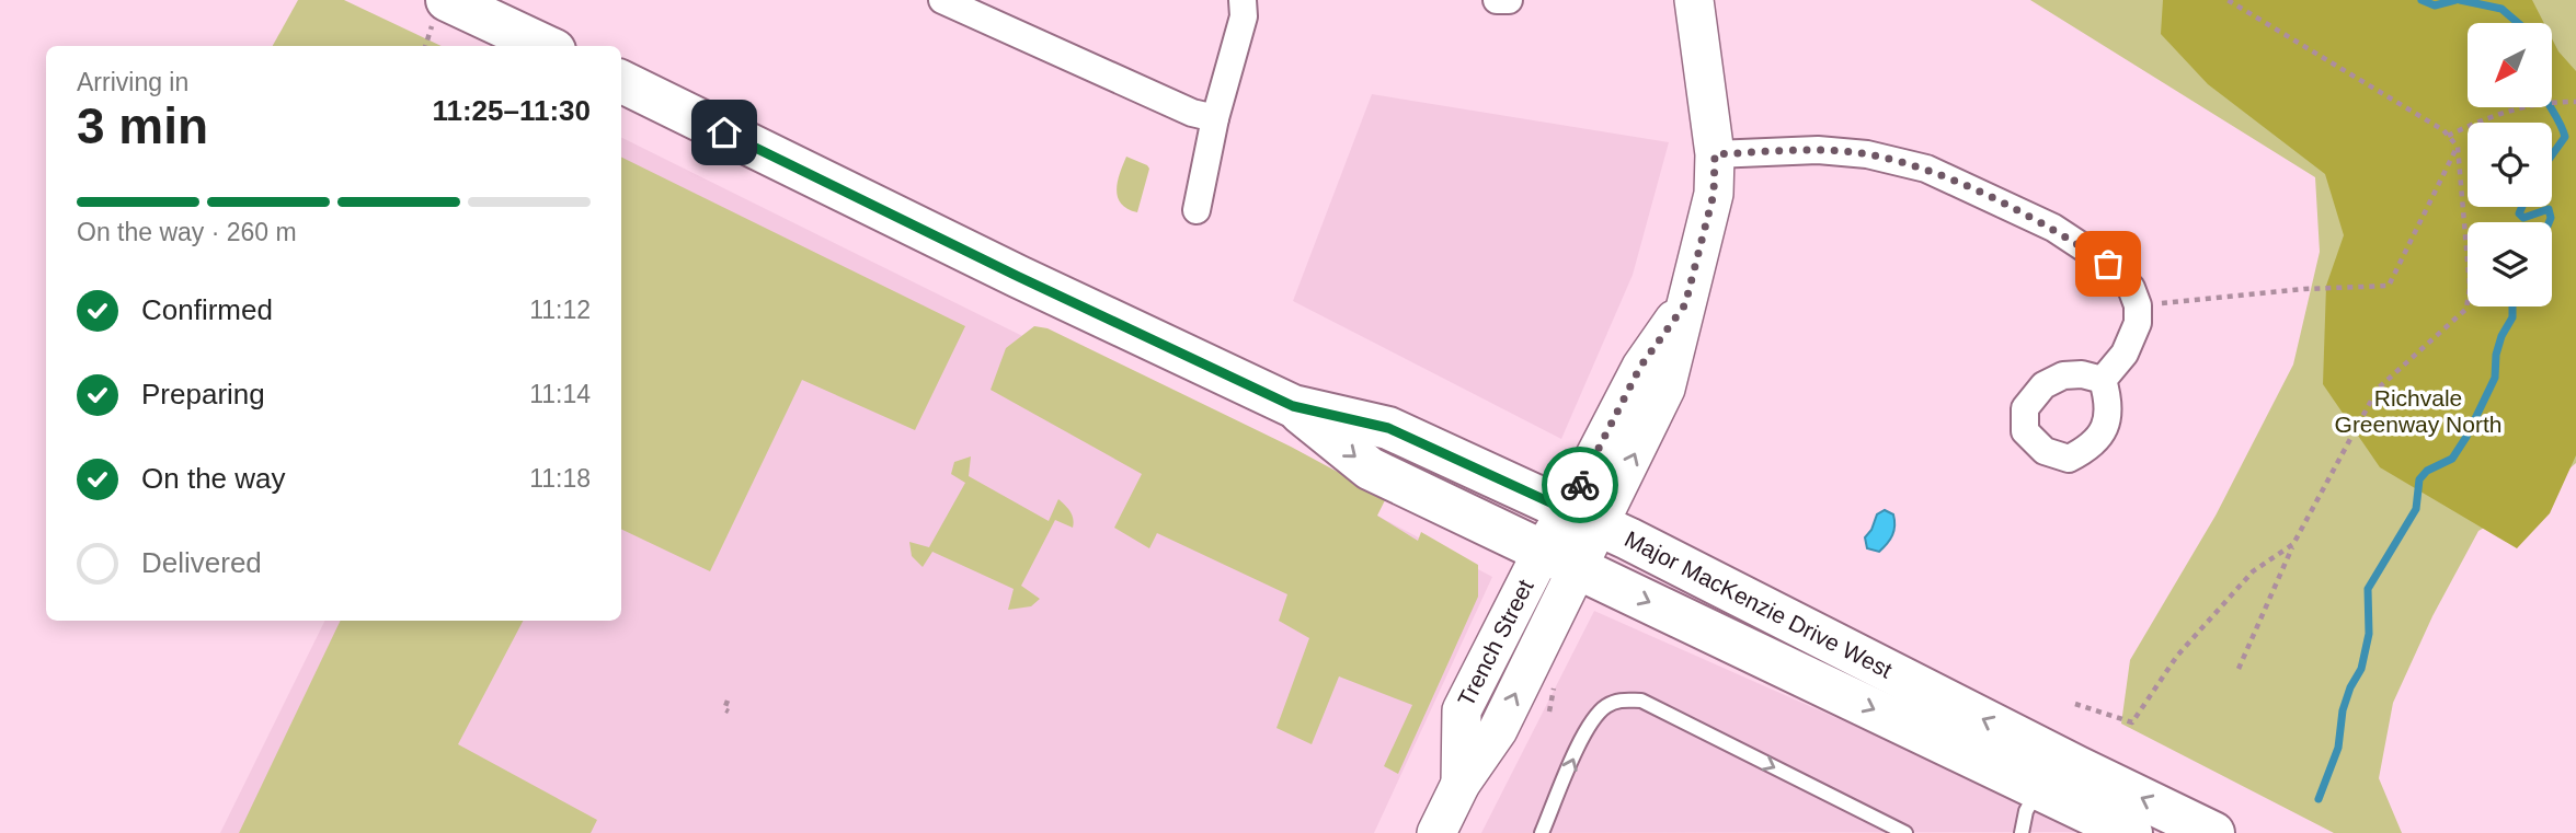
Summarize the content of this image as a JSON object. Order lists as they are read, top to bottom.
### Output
{
  "streets": {
    "main road": ["Major MacKenzie Drive West"],
    "street": ["Trench Street"]
  },
  "crossings": [
    ["Major MacKenzie Drive West", "Trench Street"]
  ],
  "parks": ["Richvale Greenway North"],
  "north": "bottom left",
  "page": {
    "heading": ["3 min", "Arriving in", "11:25–11:30"],
    "bar": "On the way · 260 m",
    "list": [
      ["Confirmed", "11:12"],
      ["Preparing", "11:14"],
      ["On the way", "11:18"],
      "Delivered"
    ]
  }
}
